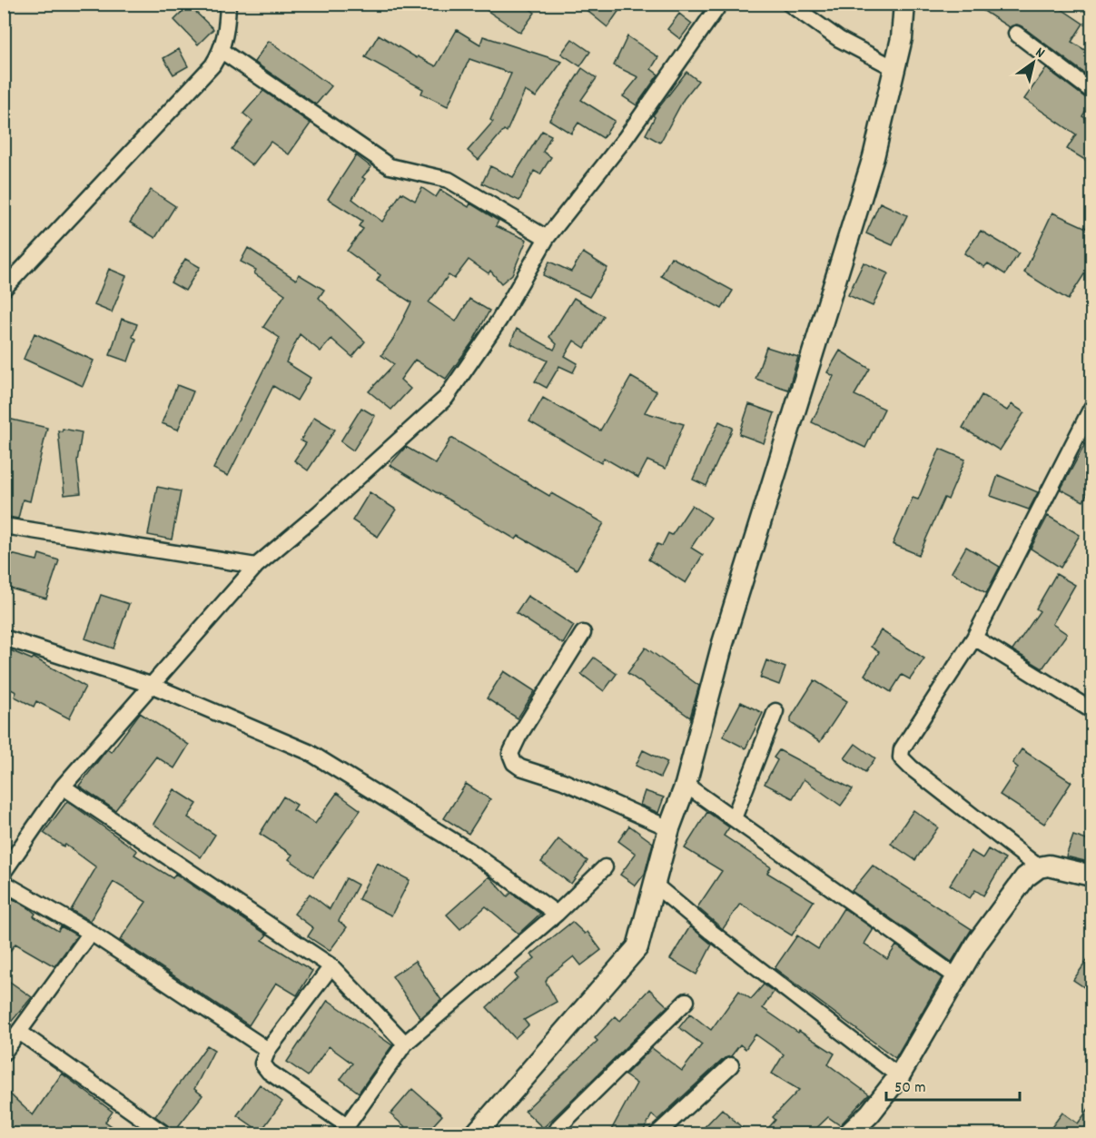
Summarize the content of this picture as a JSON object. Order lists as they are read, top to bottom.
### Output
{
  "scale_bar": "50 m",
  "north": "top right"
}
